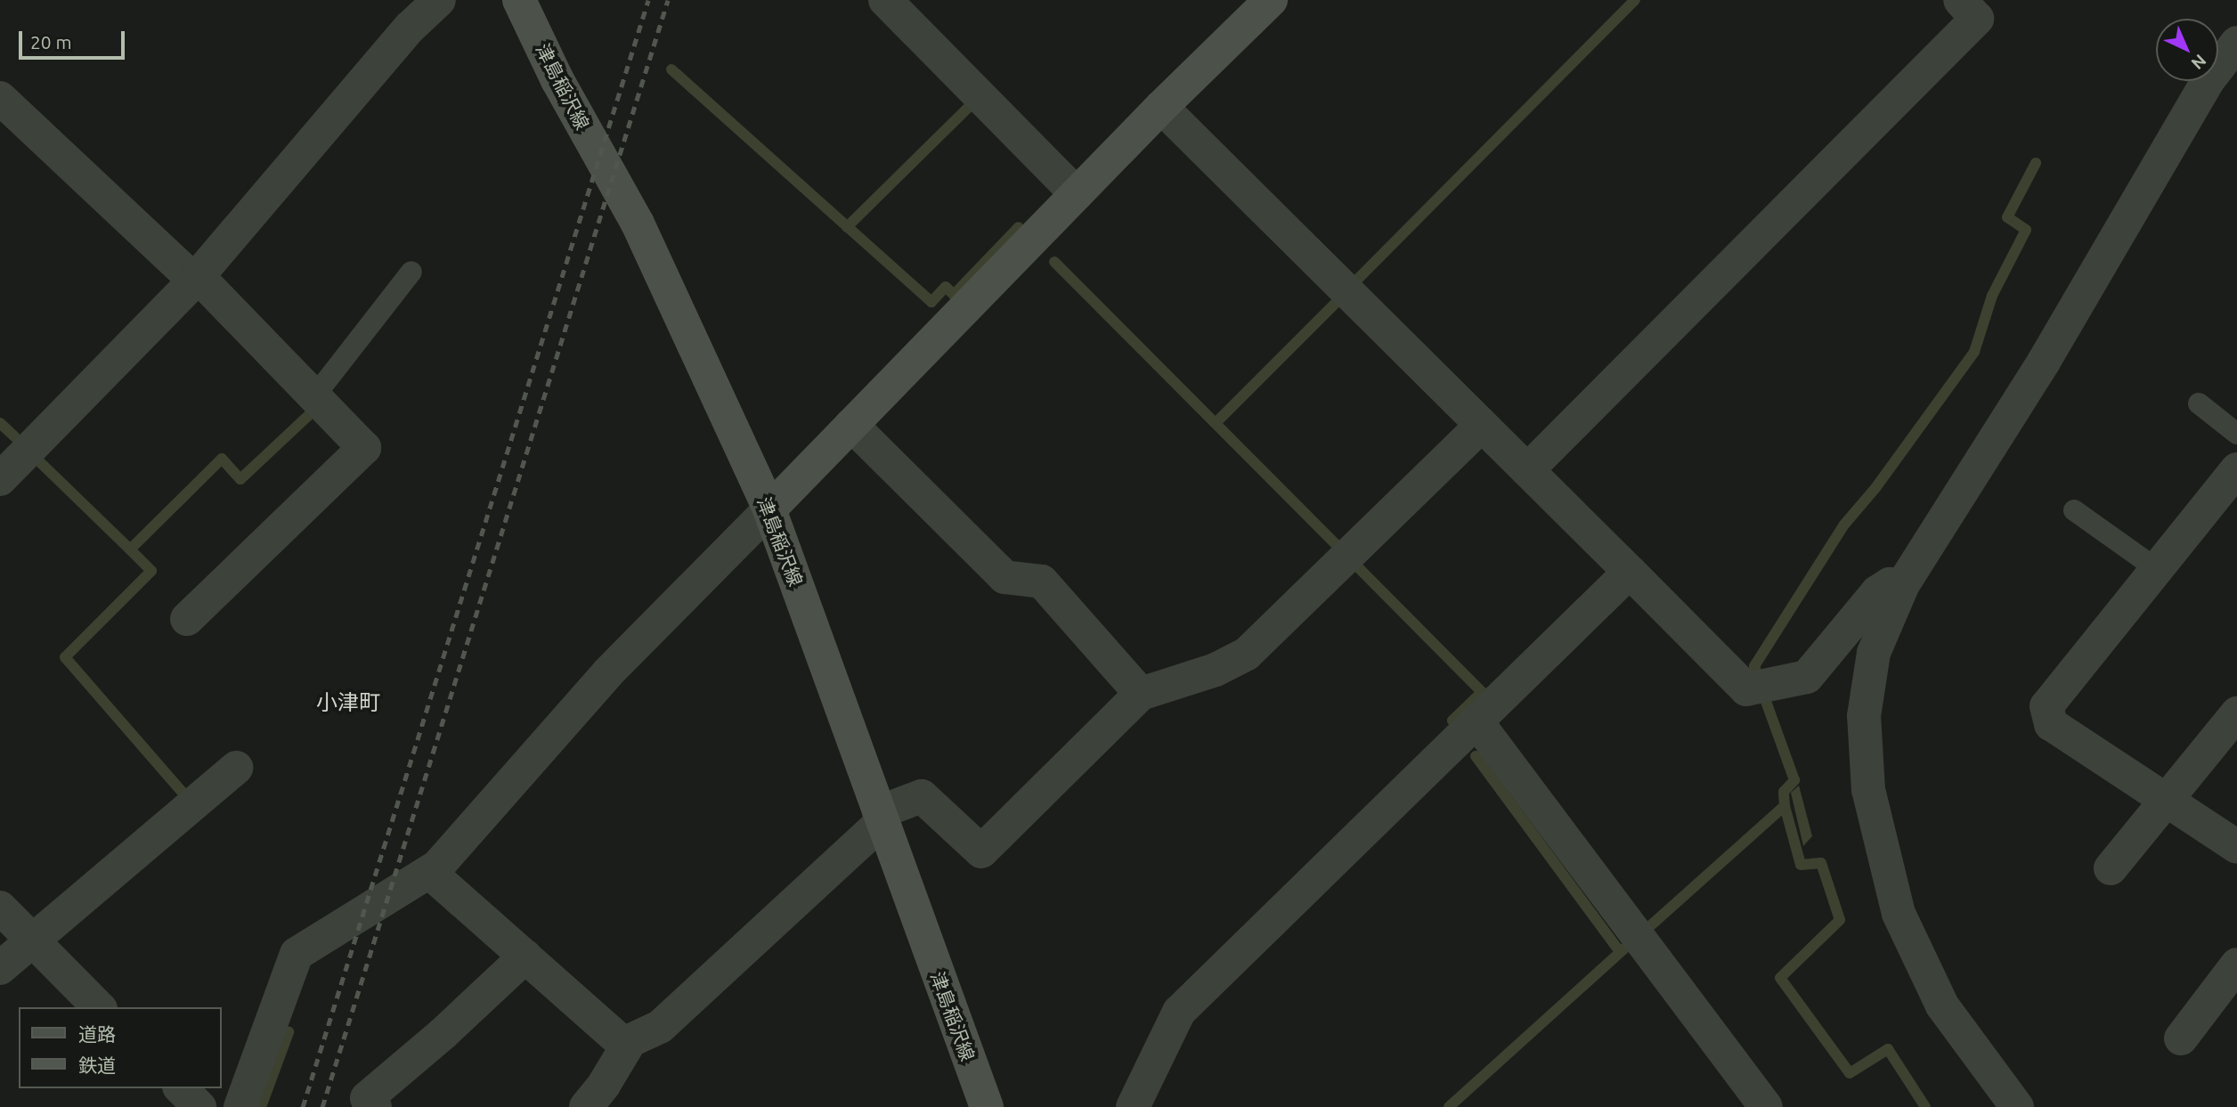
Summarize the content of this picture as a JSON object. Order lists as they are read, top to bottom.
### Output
{
  "streets": {
    "main road": ["津島稲沢線"]
  },
  "districts": ["小津町"],
  "legend": ["道路", "鉄道"],
  "scale_bar": "20 m",
  "north": "bottom right"
}
